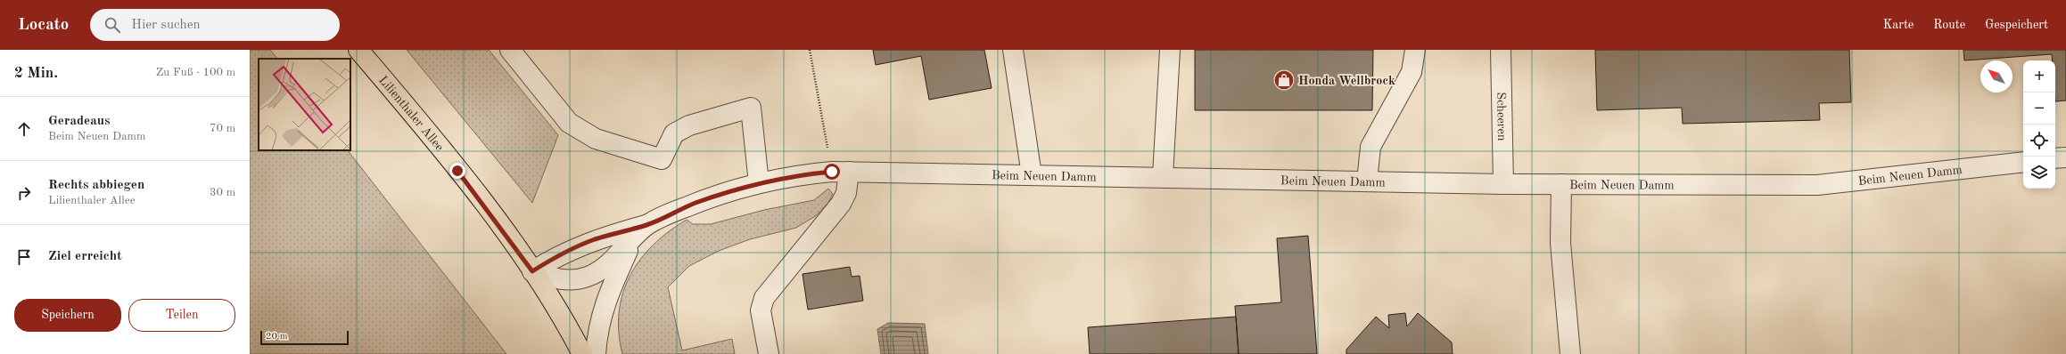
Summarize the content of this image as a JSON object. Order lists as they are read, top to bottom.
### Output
{
  "streets": {
    "main road": ["Lilienthaler Allee"],
    "street": ["Scheeren", "Beim Neuen Damm"]
  },
  "crossings": [
    ["Lilienthaler Allee", "Beim Neuen Damm"],
    ["Scheeren", "Beim Neuen Damm"]
  ],
  "places": {
    "shop": ["Honda Wellbrock"]
  },
  "scale_bar": "20 m",
  "north": "top left",
  "page": {
    "header": "Locato",
    "search": "Hier suchen",
    "nav": ["Karte", "Route", "Gespeichert"],
    "heading": ["2 Min.", "Zu Fuß · 100 m"],
    "map_buttons": ["+", "−"],
    "list": [
      ["Geradeaus", "Beim Neuen Damm", "70 m"],
      ["Rechts abbiegen", "Lilienthaler Allee", "30 m"],
      "Ziel erreicht"
    ],
    "buttons": ["Speichern", "Teilen"],
    "scale": "20 m"
  }
}
